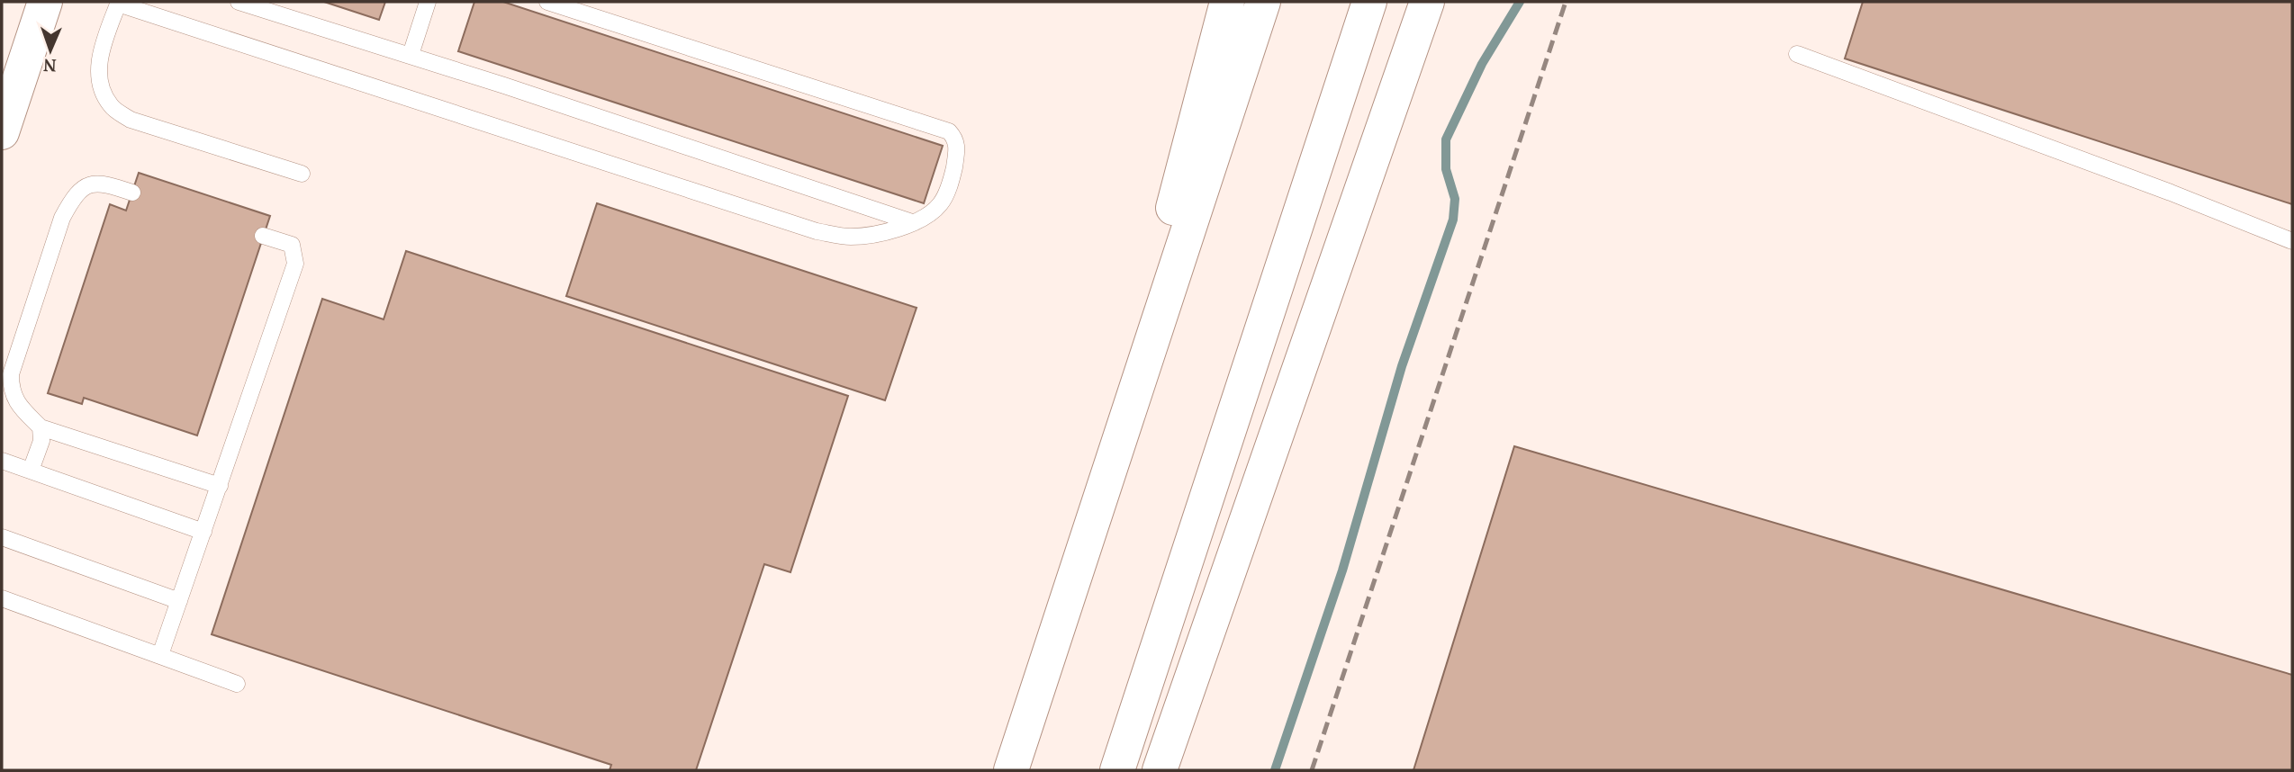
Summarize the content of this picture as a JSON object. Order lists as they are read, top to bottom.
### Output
{
  "north": "bottom"
}
